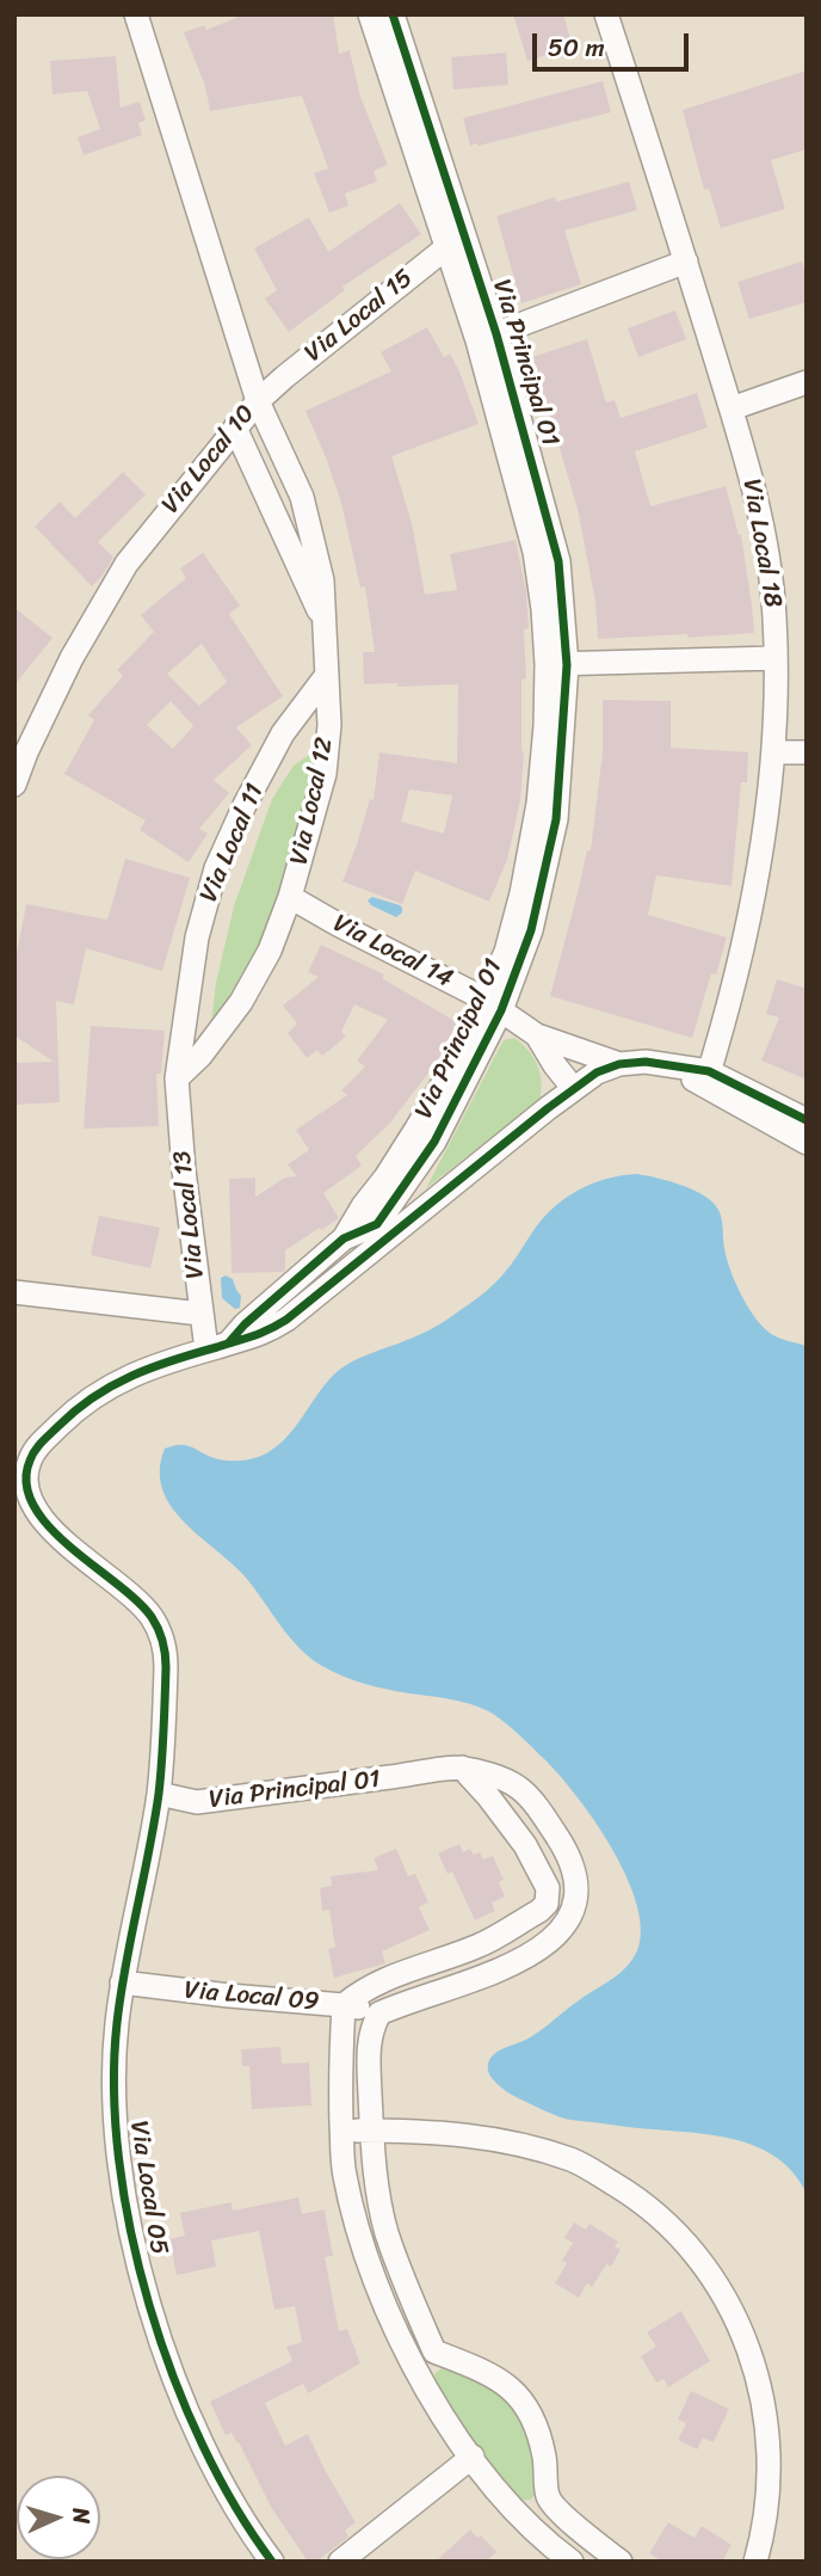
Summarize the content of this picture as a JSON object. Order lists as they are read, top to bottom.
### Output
{
  "streets": {
    "street": [
      "Via Local 15",
      "Via Principal 01",
      "Via Local 10",
      "Via Local 18",
      "Via Local 12",
      "Via Local 11",
      "Via Local 14",
      "Via Local 13",
      "Via Local 09",
      "Via Local 05"
    ]
  },
  "crossings": [
    ["Via Local 15", "Via Principal 01"],
    ["Via Local 15", "Via Local 10"],
    ["Via Local 15", "Via Local 12"],
    ["Via Principal 01", "Via Local 14"],
    ["Via Principal 01", "Via Local 13"],
    ["Via Principal 01", "Via Local 05"],
    ["Via Local 10", "Via Local 12"],
    ["Via Local 12", "Via Local 11"],
    ["Via Local 12", "Via Local 14"],
    ["Via Local 12", "Via Local 13"],
    ["Via Local 11", "Via Local 13"],
    ["Via Local 09", "Via Local 05"]
  ],
  "scale_bar": "50 m",
  "north": "right"
}
